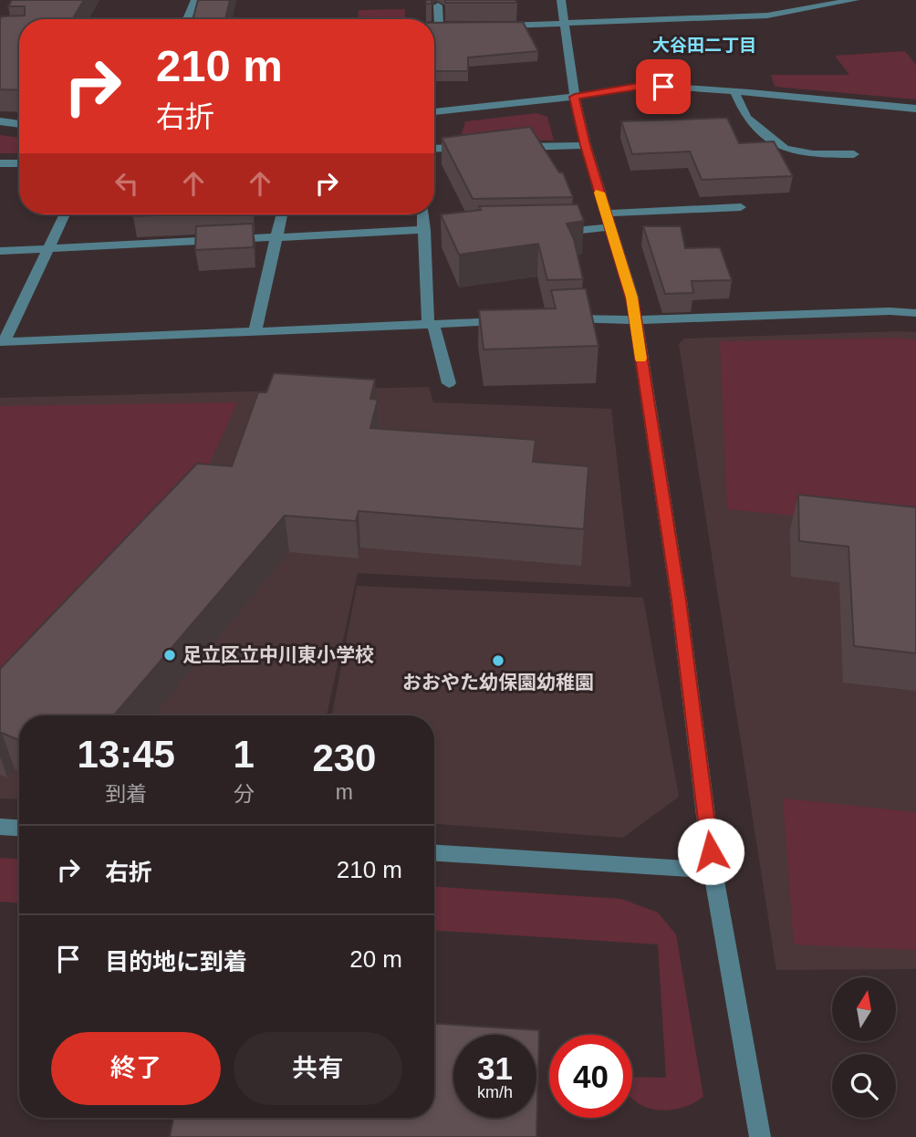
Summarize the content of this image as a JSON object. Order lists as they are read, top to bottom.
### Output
{
  "districts": ["大谷田二丁目"],
  "places": ["足立区立中川東小学校", "おおやた幼保園幼稚園"],
  "north": "top",
  "page": {
    "turn": ["210 m", "右折"],
    "eta": [
      "13:45",
      "到着",
      "1",
      "分",
      "230",
      "m"
    ],
    "list": [
      {
        "name": "右折",
        "value": "210 m"
      },
      {
        "name": "目的地に到着",
        "value": "20 m"
      }
    ],
    "buttons": ["終了", "共有"],
    "speed": "31 km/h",
    "limit": "40"
  }
}
